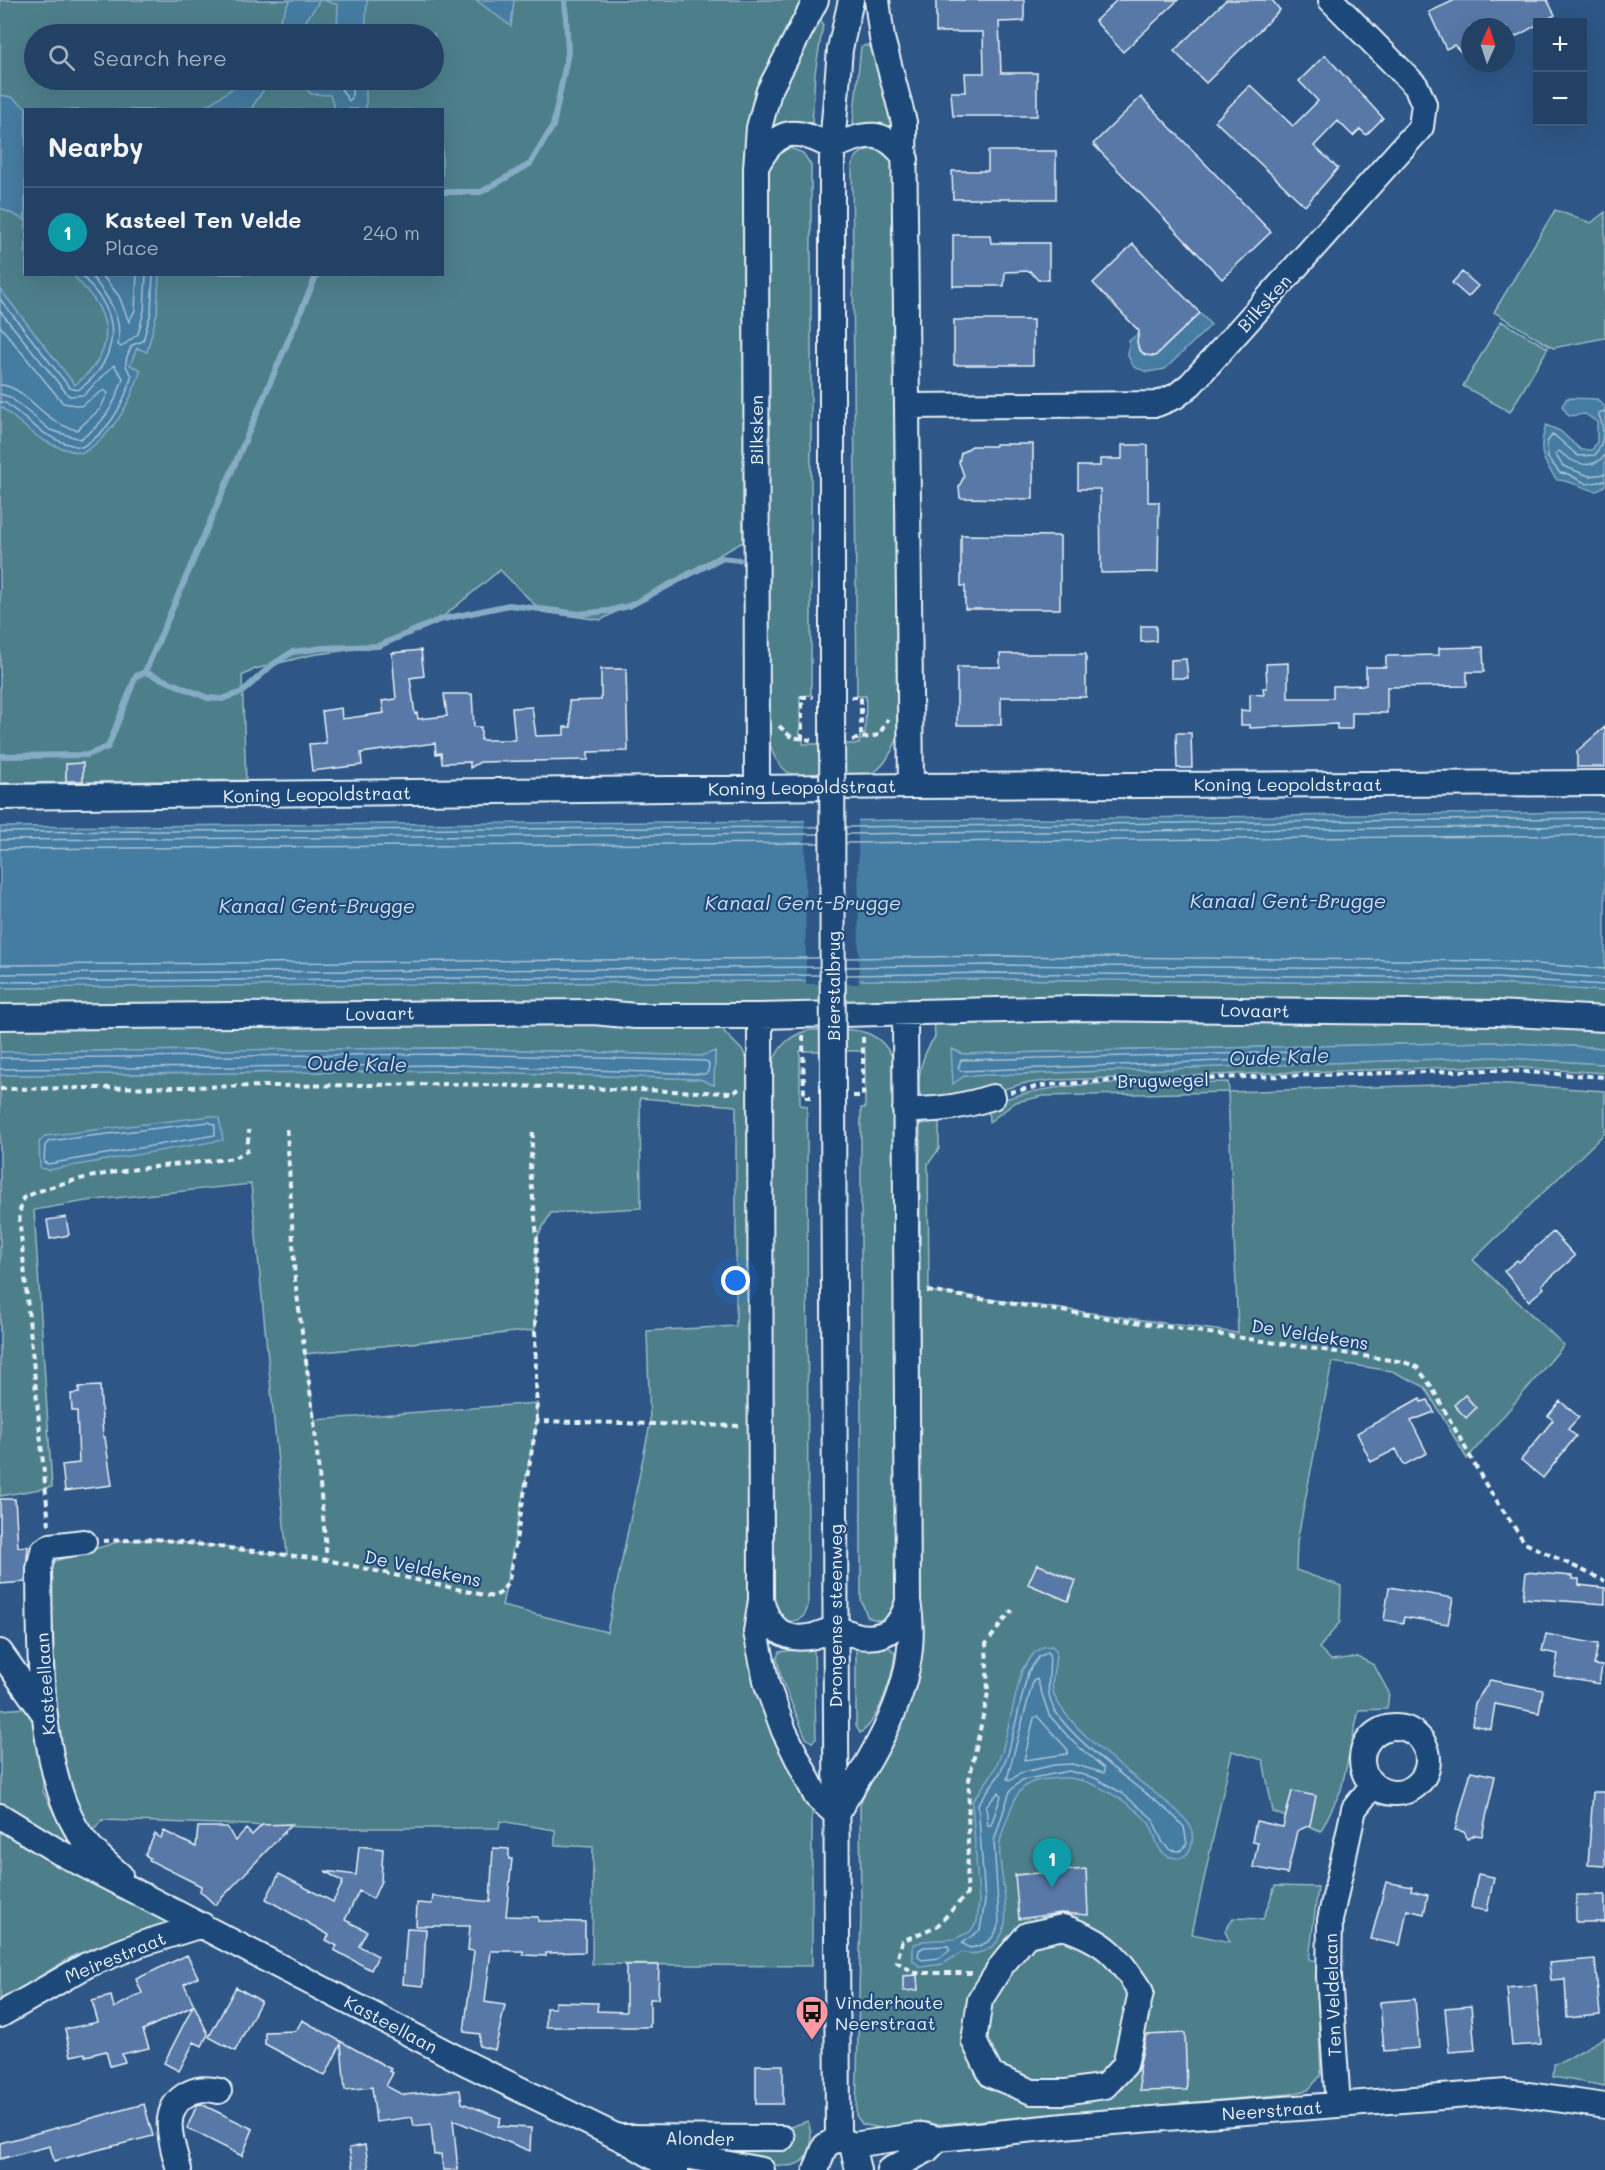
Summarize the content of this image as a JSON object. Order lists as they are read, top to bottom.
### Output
{
  "streets": {
    "street": [
      "Bilksken",
      "Koning Leopoldstraat",
      "Bierstalbrug",
      "Lovaart",
      "Drongense steenweg",
      "Kasteellaan",
      "Meirestraat",
      "Ten Veldelaan",
      "Neerstraat",
      "Alonder"
    ],
    "path": ["Brugwegel", "De Veldekens"]
  },
  "crossings": [
    ["Bilksken", "Koning Leopoldstraat"],
    ["Bilksken", "Bierstalbrug"],
    ["Bierstalbrug", "Drongense steenweg"],
    ["Drongense steenweg", "Neerstraat"],
    ["Kasteellaan", "Meirestraat"],
    ["Kasteellaan", "Alonder"],
    ["Ten Veldelaan", "Neerstraat"]
  ],
  "water": ["Kanaal Gent-Brugge", "Oude Kale"],
  "places": {
    "bus stop": ["Vinderhoute Neerstraat"]
  },
  "north": "top",
  "page": {
    "map_buttons": ["+", "−"],
    "search": "Search here",
    "heading": "Nearby",
    "list": [
      {
        "mark": "1",
        "name": "Kasteel Ten Velde",
        "note": "Place",
        "value": "240 m"
      }
    ],
    "pins": "1"
  }
}
